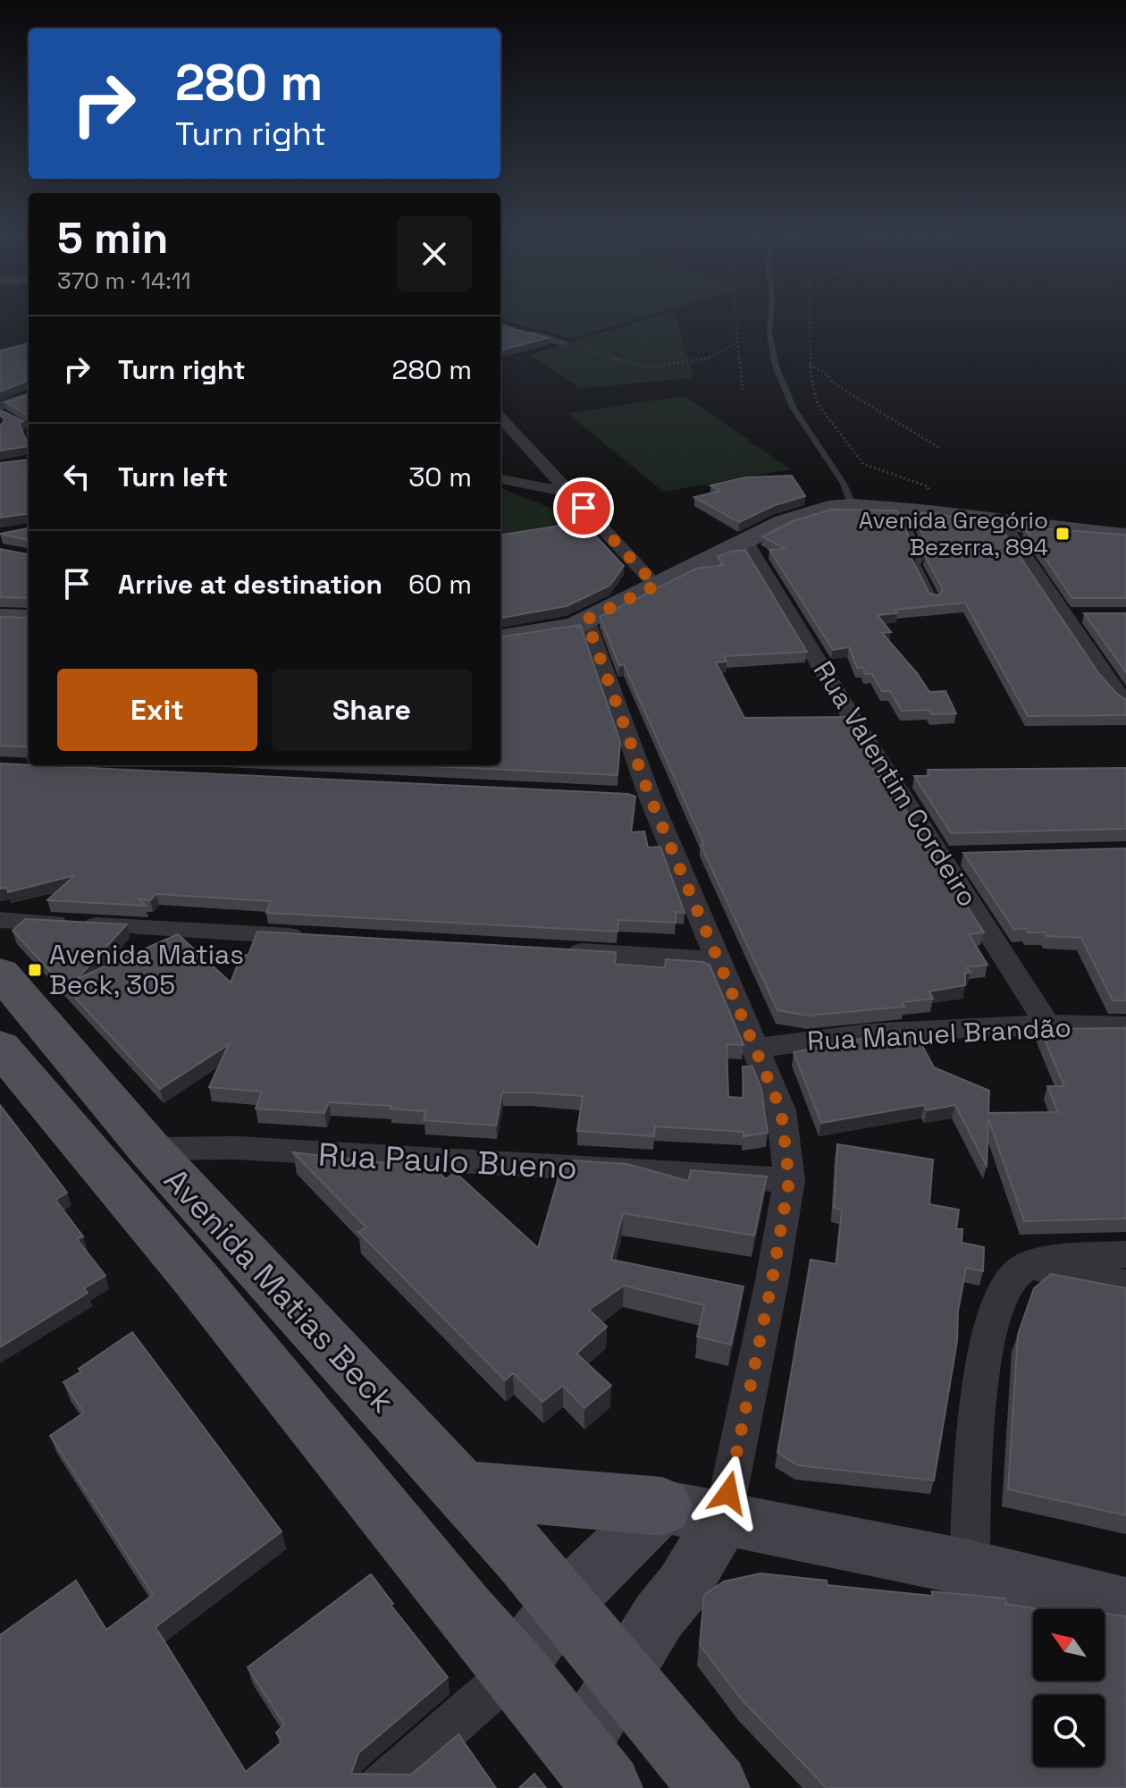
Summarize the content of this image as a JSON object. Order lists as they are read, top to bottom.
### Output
{
  "streets": {
    "main road": ["Avenida Matias Beck"],
    "street": ["Rua Valentim Cordeiro", "Rua Manuel Brandão", "Rua Paulo Bueno"]
  },
  "crossings": [
    ["Rua Valentim Cordeiro", "Rua Manuel Brandão"],
    ["Rua Paulo Bueno", "Avenida Matias Beck"]
  ],
  "places": {
    "transit": ["Avenida Gregório Bezerra, 894", "Avenida Matias Beck, 305"]
  },
  "north": "top left",
  "page": {
    "turn": ["280 m", "Turn right"],
    "heading": ["5 min", "370 m · 14:11"],
    "list": [
      {
        "name": "Turn right",
        "value": "280 m"
      },
      {
        "name": "Turn left",
        "value": "30 m"
      },
      {
        "name": "Arrive at destination",
        "value": "60 m"
      }
    ],
    "buttons": ["Exit", "Share"]
  }
}
